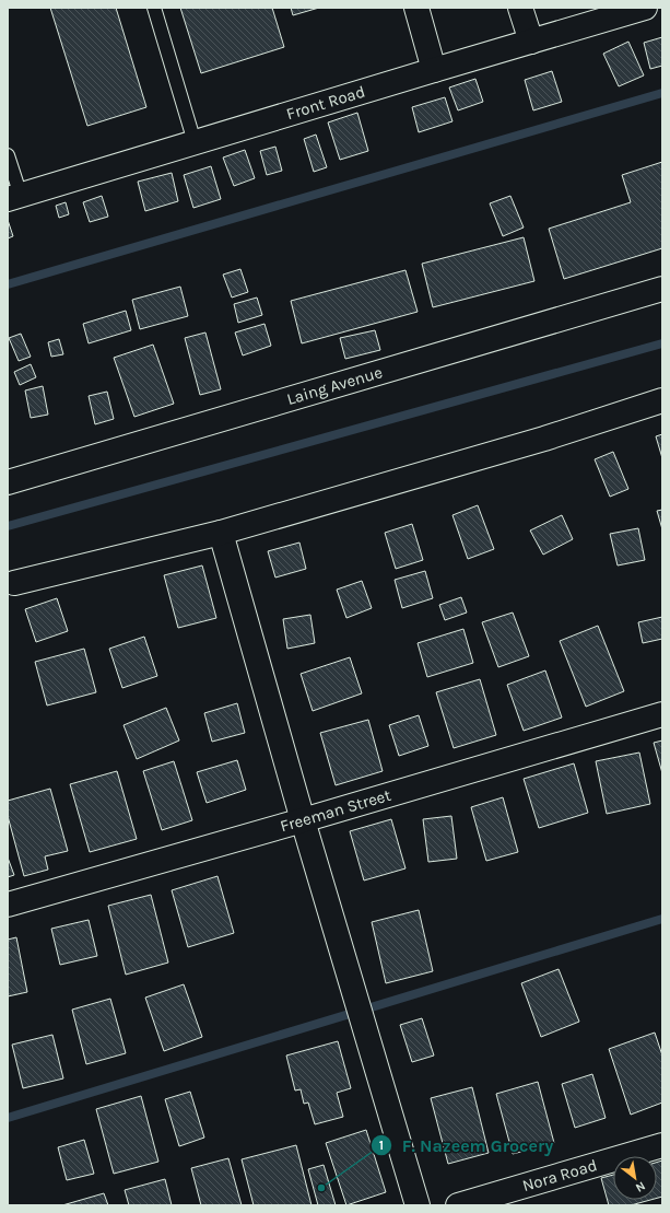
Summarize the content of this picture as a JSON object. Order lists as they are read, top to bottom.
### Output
{
  "streets": {
    "street": [
      "Front Road",
      "Laing Avenue",
      "Freeman Street",
      "Nora Road"
    ]
  },
  "places": ["F. Nazeem Grocery"],
  "north": "bottom right"
}
